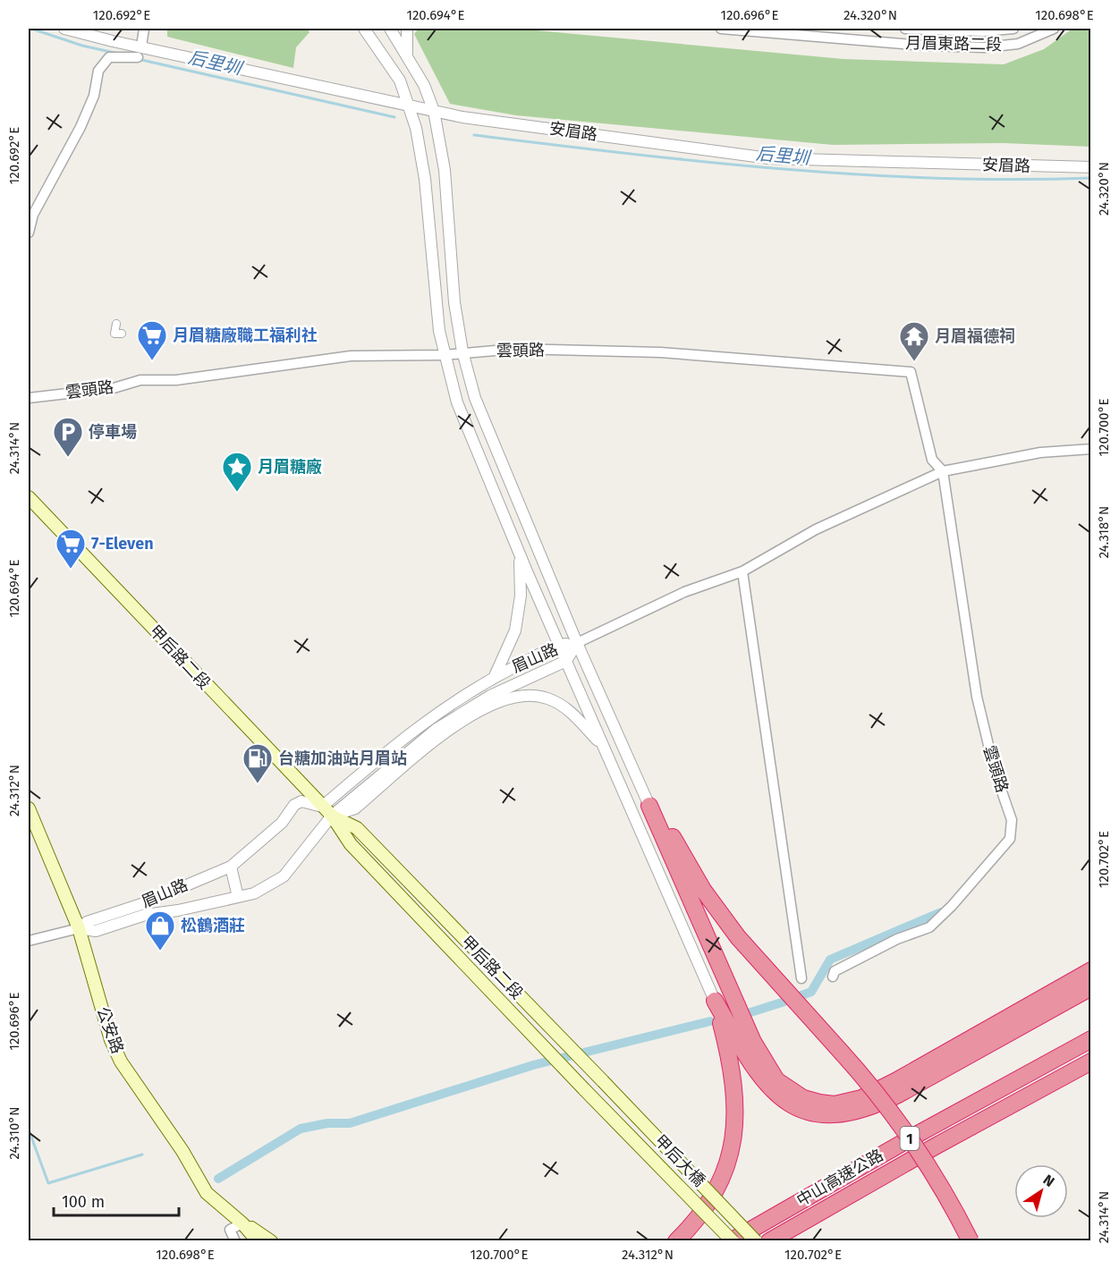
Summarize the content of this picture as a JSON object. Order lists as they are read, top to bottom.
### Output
{
  "streets": {
    "highway": ["1", "中山高速公路"],
    "main road": ["甲后路二段", "公安路", "甲后大橋"],
    "street": [
      "月眉東路二段",
      "安眉路",
      "雲頭路",
      "眉山路"
    ]
  },
  "crossings": [
    ["甲后路二段", "眉山路"],
    ["甲后路二段", "甲后大橋"],
    ["眉山路", "公安路"],
    ["甲后大橋", "中山高速公路"]
  ],
  "water": ["后里圳"],
  "places": {
    "supermarket": ["月眉糖廠職工福利社", "7-Eleven"],
    "temple": ["月眉福德祠"],
    "parking": ["停車場"],
    "place": ["月眉糖廠"],
    "fuel station": ["台糖加油站月眉站"],
    "shop": ["松鶴酒莊"]
  },
  "scale_bar": "100 m",
  "north": "top right",
  "coordinates": [
    "120.692°E",
    "120.694°E",
    "120.696°E",
    "24.320°N",
    "120.698°E",
    "120.700°E",
    "24.314°N",
    "24.318°N",
    "24.312°N",
    "120.702°E",
    "24.310°N"
  ]
}
